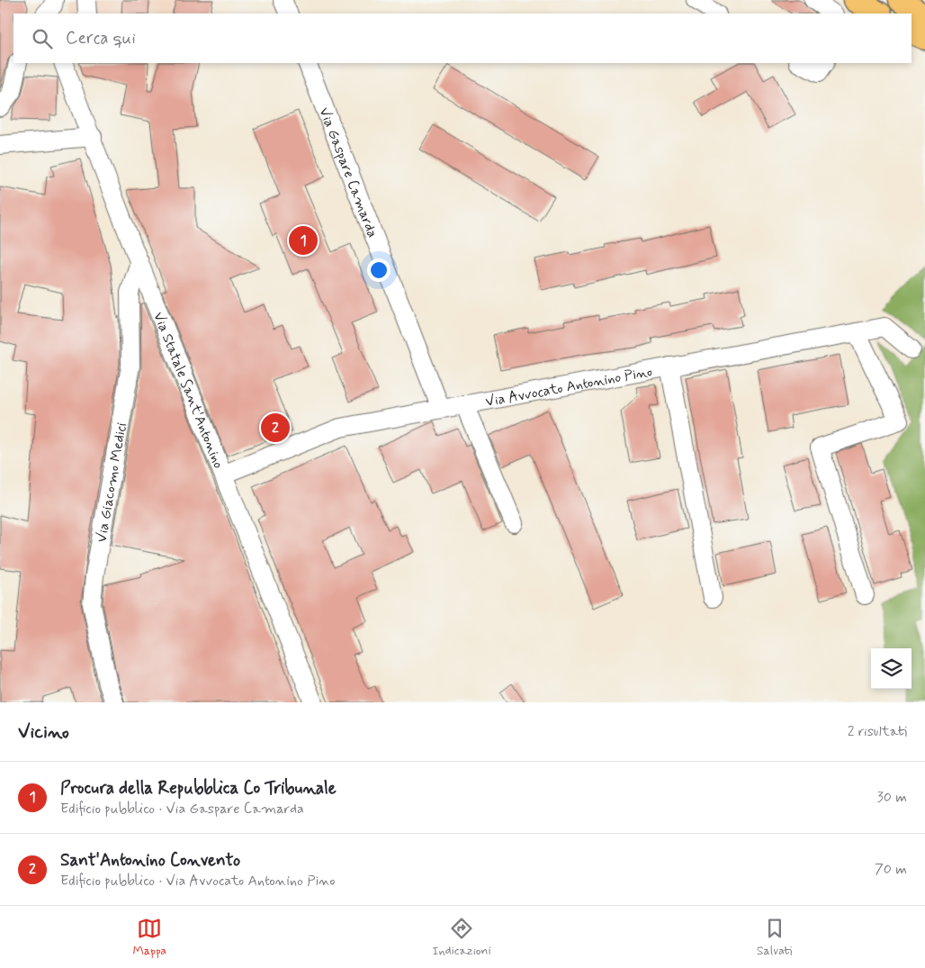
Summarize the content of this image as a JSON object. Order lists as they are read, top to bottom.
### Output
{
  "streets": {
    "street": [
      "Via Gaspare Camarda",
      "Via Avvocato Antonino Pino",
      "Via Statale Sant'Antonino",
      "Via Giacomo Medici"
    ]
  },
  "crossings": [
    ["Via Gaspare Camarda", "Via Avvocato Antonino Pino"],
    ["Via Avvocato Antonino Pino", "Via Statale Sant'Antonino"],
    ["Via Statale Sant'Antonino", "Via Giacomo Medici"]
  ],
  "page": {
    "search": "Cerca qui",
    "pins": ["1", "2"],
    "heading": ["Vicino", "2 risultati"],
    "list": [
      {
        "mark": "1",
        "name": "Procura della Repubblica Co Tribunale",
        "note": "Edificio pubblico · Via Gaspare Camarda",
        "value": "30 m"
      },
      {
        "mark": "2",
        "name": "Sant'Antonino Convento",
        "note": "Edificio pubblico · Via Avvocato Antonino Pino",
        "value": "70 m"
      }
    ],
    "nav": ["Mappa", "Indicazioni", "Salvati"]
  }
}
